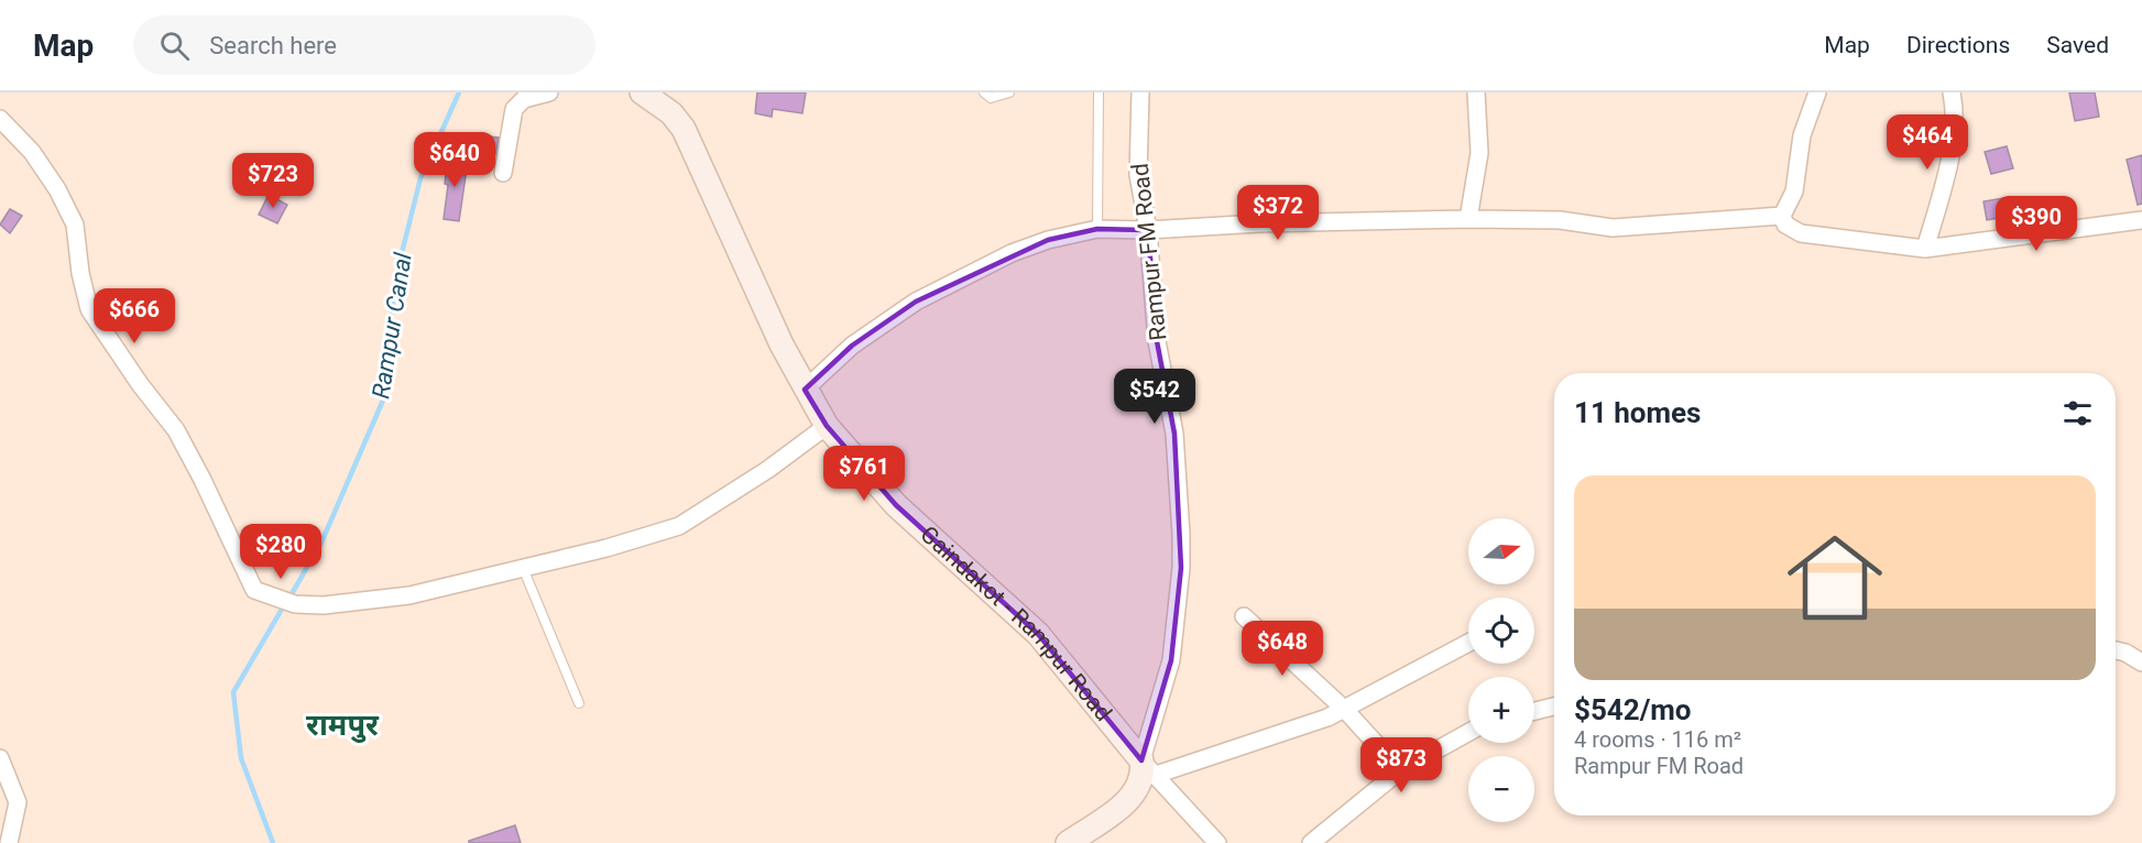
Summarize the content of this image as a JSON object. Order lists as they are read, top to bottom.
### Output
{
  "streets": {
    "main road": ["Gaindakot - Rampur Road"],
    "street": ["Rampur FM Road"]
  },
  "crossings": [
    ["Rampur FM Road", "Gaindakot - Rampur Road"]
  ],
  "districts": ["रामपुर"],
  "water": ["Rampur Canal"],
  "north": "right",
  "page": {
    "header": "Map",
    "search": "Search here",
    "nav": ["Map", "Directions", "Saved"],
    "price": [
      "$464",
      "$640",
      "$723",
      "$372",
      "$390",
      "$666",
      "$542",
      "$761",
      "$280",
      "$648",
      "$873"
    ],
    "heading": "11 homes",
    "list": [
      {
        "name": "$542/mo",
        "note": "4 rooms · 116 m² · Rampur FM Road"
      }
    ],
    "map_buttons": ["+", "−"]
  }
}
